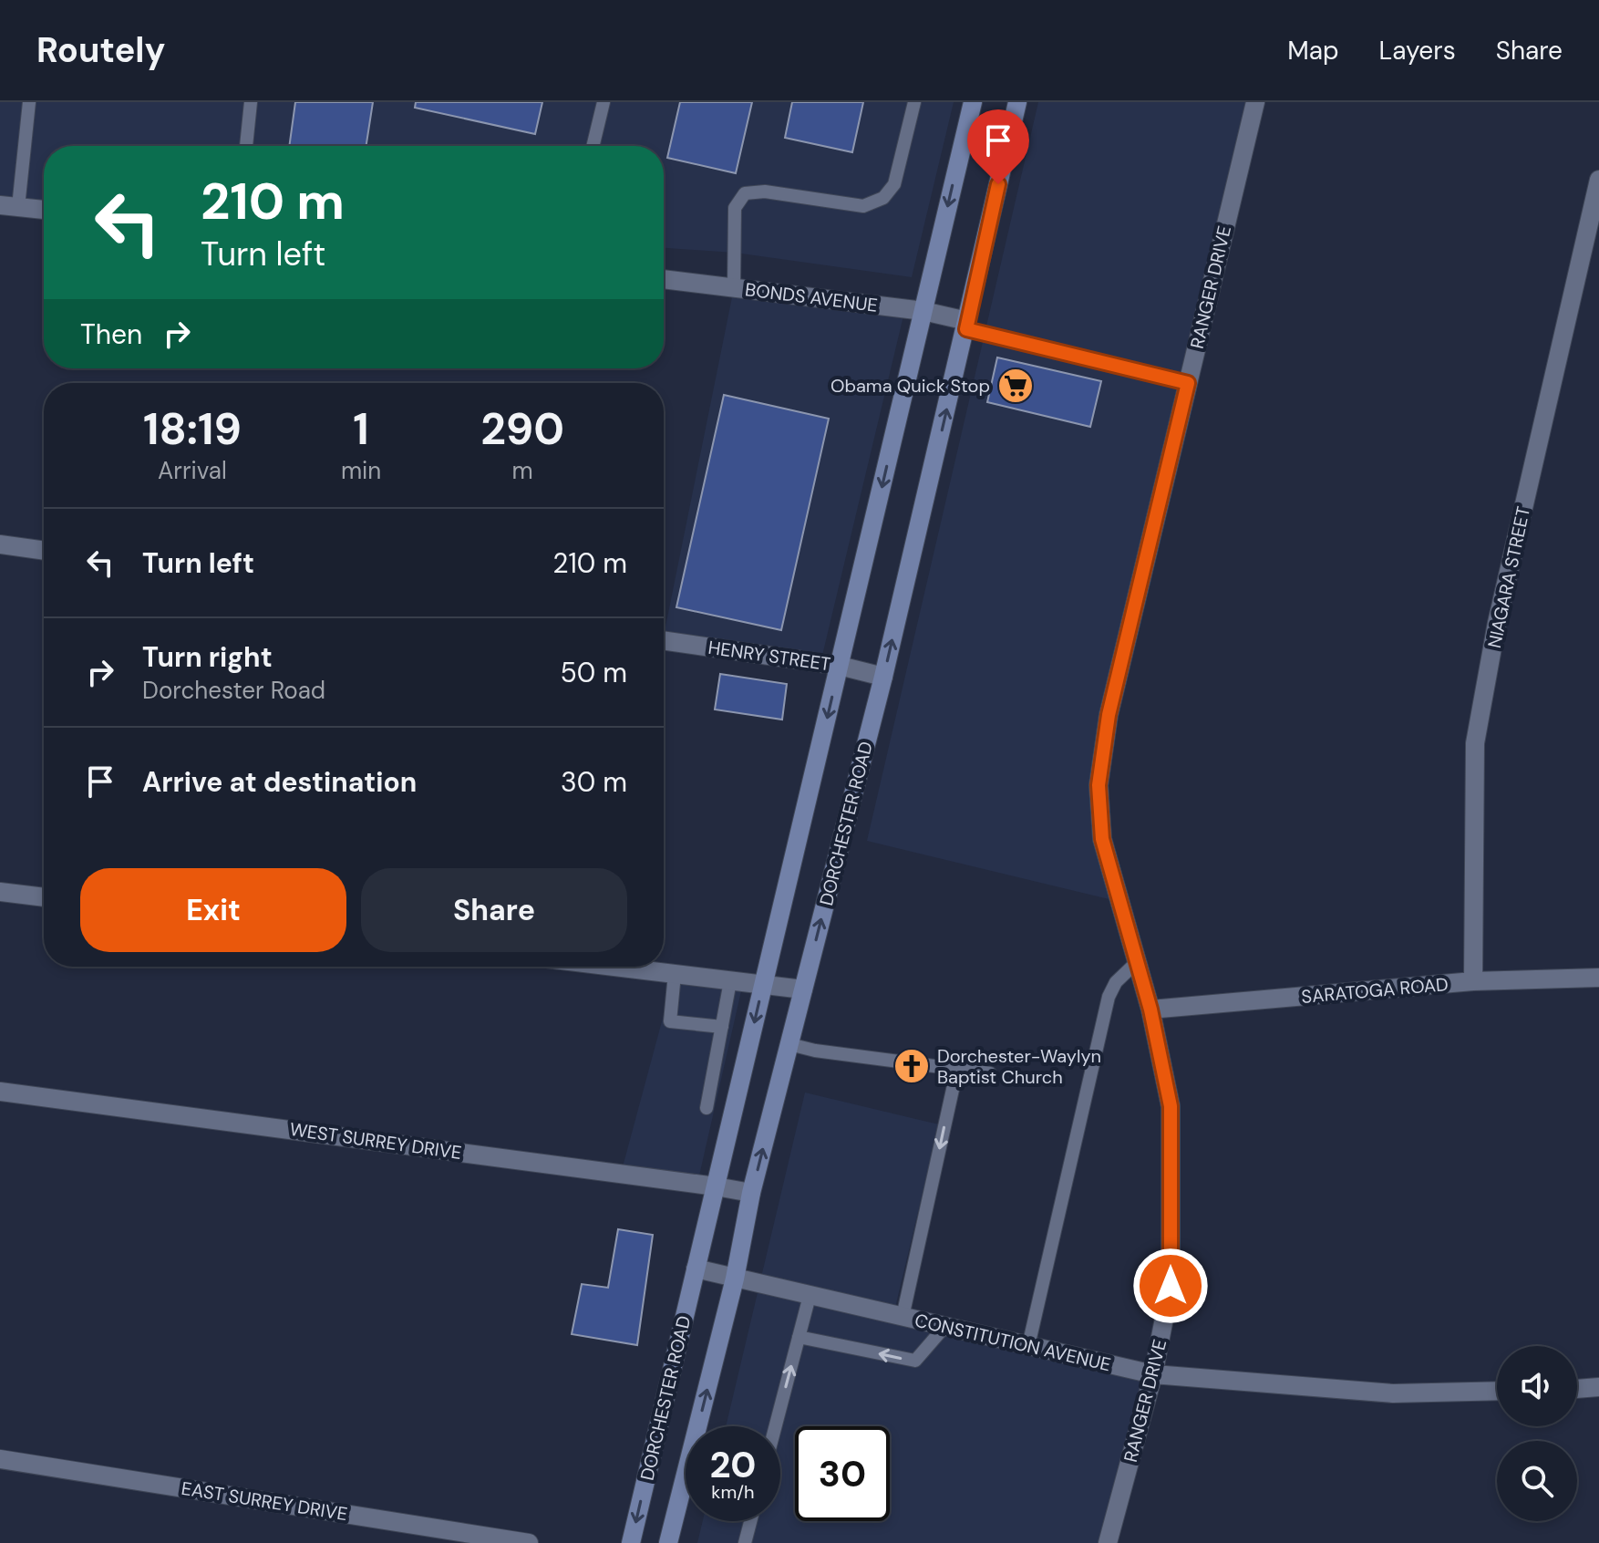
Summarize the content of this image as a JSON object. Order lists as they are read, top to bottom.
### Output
{
  "streets": {
    "main road": ["DORCHESTER ROAD"],
    "street": [
      "RANGER DRIVE",
      "BONDS AVENUE",
      "NIAGARA STREET",
      "HENRY STREET",
      "SARATOGA ROAD",
      "WEST SURREY DRIVE",
      "CONSTITUTION AVENUE",
      "EAST SURREY DRIVE"
    ]
  },
  "crossings": [
    ["RANGER DRIVE", "SARATOGA ROAD"],
    ["RANGER DRIVE", "CONSTITUTION AVENUE"],
    ["BONDS AVENUE", "DORCHESTER ROAD"],
    ["NIAGARA STREET", "SARATOGA ROAD"],
    ["HENRY STREET", "DORCHESTER ROAD"],
    ["DORCHESTER ROAD", "WEST SURREY DRIVE"],
    ["DORCHESTER ROAD", "CONSTITUTION AVENUE"]
  ],
  "places": {
    "supermarket": ["Obama Quick Stop"],
    "church": ["Dorchester-Waylyn Baptist Church"]
  },
  "page": {
    "header": "Routely",
    "nav": ["Map", "Layers", "Share"],
    "turn": ["210 m", "Turn left"],
    "then": "Then",
    "eta": [
      "18:19",
      "Arrival",
      "1",
      "min",
      "290",
      "m"
    ],
    "list": [
      {
        "name": "Turn left",
        "value": "210 m"
      },
      {
        "name": "Turn right",
        "note": "Dorchester Road",
        "value": "50 m"
      },
      {
        "name": "Arrive at destination",
        "value": "30 m"
      }
    ],
    "buttons": ["Exit", "Share"],
    "speed": "20 km/h",
    "limit": "30"
  }
}
